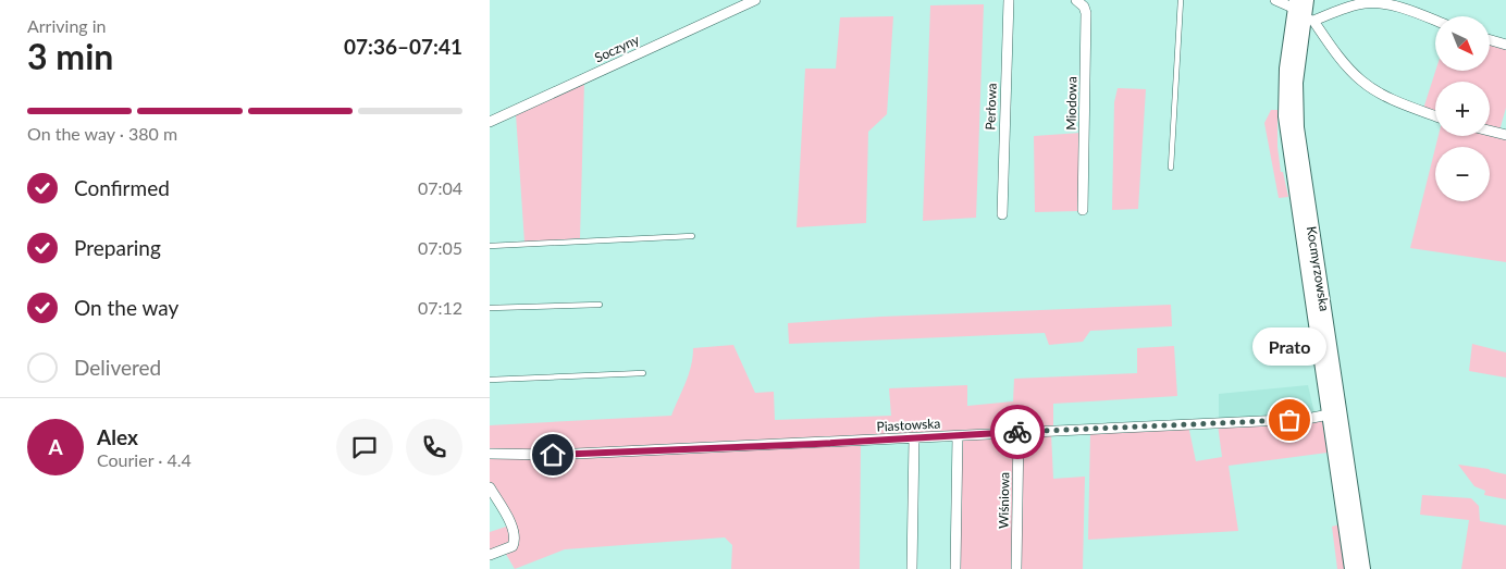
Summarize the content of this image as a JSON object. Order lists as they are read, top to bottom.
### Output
{
  "streets": {
    "main road": ["Kocmyrzowska"],
    "street": [
      "Soczyny",
      "Miodowa",
      "Perłowa",
      "Piastowska",
      "Wiśniowa"
    ]
  },
  "crossings": [
    ["Kocmyrzowska", "Piastowska"],
    ["Piastowska", "Wiśniowa"]
  ],
  "places": ["Prato"],
  "north": "bottom right",
  "page": {
    "heading": ["3 min", "Arriving in", "07:36–07:41"],
    "panel": ["Alex", "Courier · 4.4"],
    "map_buttons": ["+", "−"],
    "bar": "On the way · 380 m",
    "list": [
      ["Confirmed", "07:04"],
      ["Preparing", "07:05"],
      ["On the way", "07:12"],
      "Delivered"
    ],
    "bubble": "Prato",
    "round": "A"
  }
}
